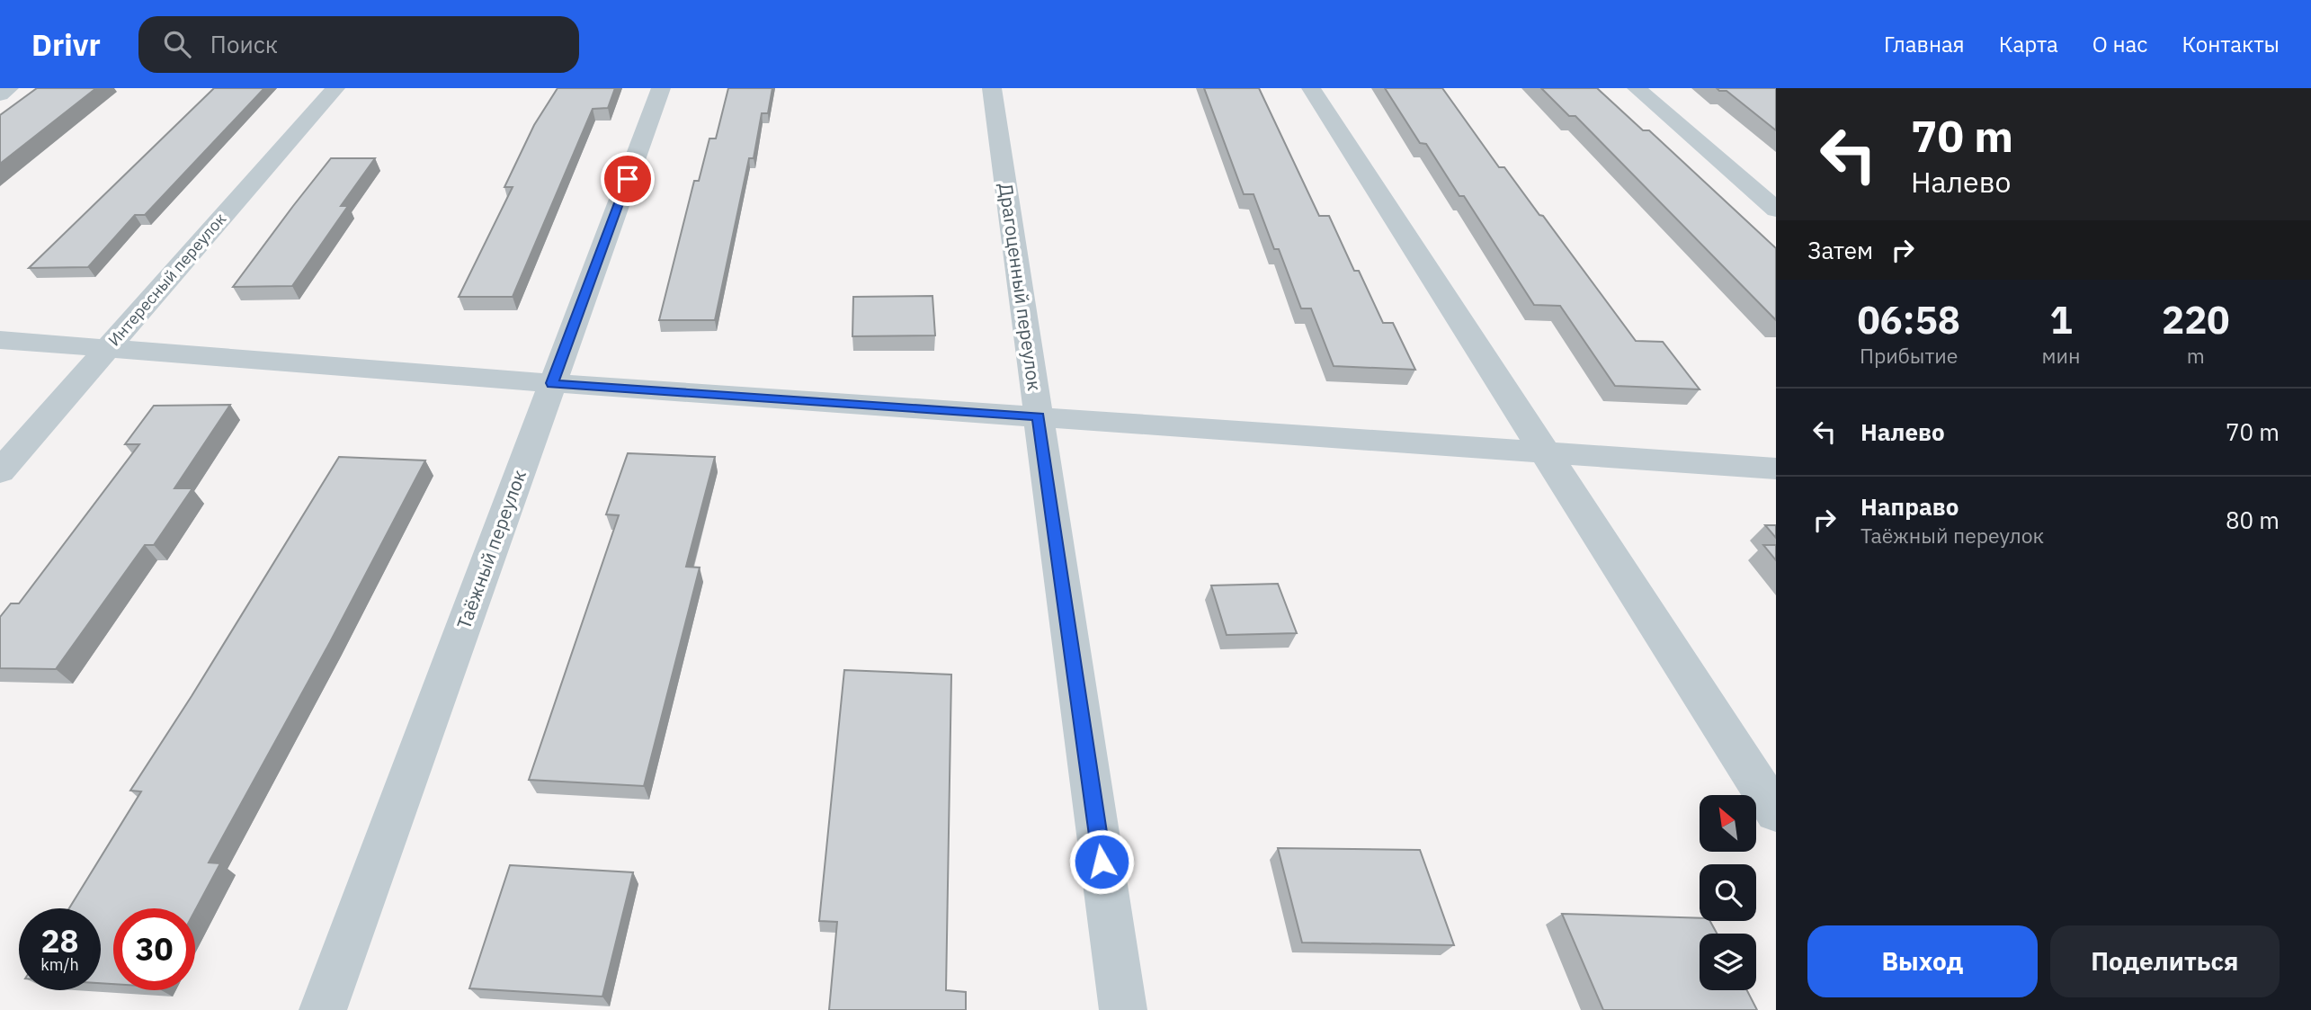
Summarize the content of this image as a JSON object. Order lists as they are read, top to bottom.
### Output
{
  "streets": {
    "street": ["Интересный переулок", "Драгоценный переулок", "Таёжный переулок"]
  },
  "north": "top left",
  "page": {
    "header": "Drivr",
    "search": "Поиск",
    "nav": [
      "Главная",
      "Карта",
      "О нас",
      "Контакты"
    ],
    "turn": ["70 m", "Налево"],
    "then": "Затем",
    "eta": [
      "06:58",
      "Прибытие",
      "1",
      "мин",
      "220",
      "m"
    ],
    "list": [
      {
        "name": "Налево",
        "value": "70 m"
      },
      {
        "name": "Направо",
        "note": "Таёжный переулок",
        "value": "80 m"
      }
    ],
    "speed": "28 km/h",
    "limit": "30",
    "buttons": ["Выход", "Поделиться"]
  }
}
